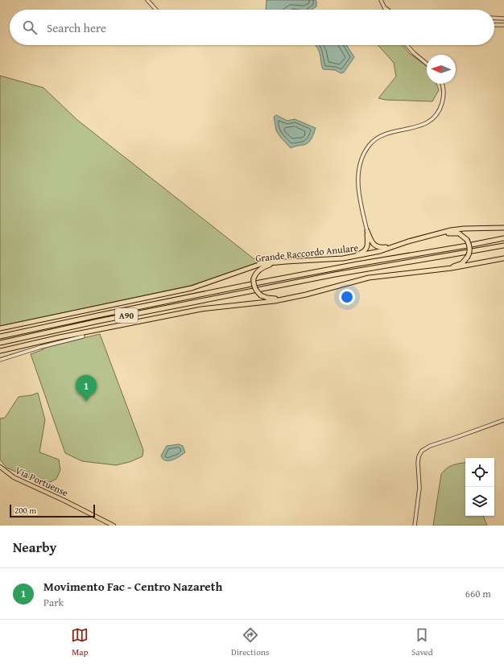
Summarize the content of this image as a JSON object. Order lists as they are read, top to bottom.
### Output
{
  "streets": {
    "highway": ["Grande Raccordo Anulare", "A90"],
    "main road": ["Via Portuense"]
  },
  "scale_bar": "200 m",
  "north": "left",
  "page": {
    "search": "Search here",
    "pins": "1",
    "scale": "200 m",
    "heading": "Nearby",
    "list": [
      {
        "mark": "1",
        "name": "Movimento Fac - Centro Nazareth",
        "note": "Park",
        "value": "660 m"
      }
    ],
    "nav": ["Map", "Directions", "Saved"]
  }
}
